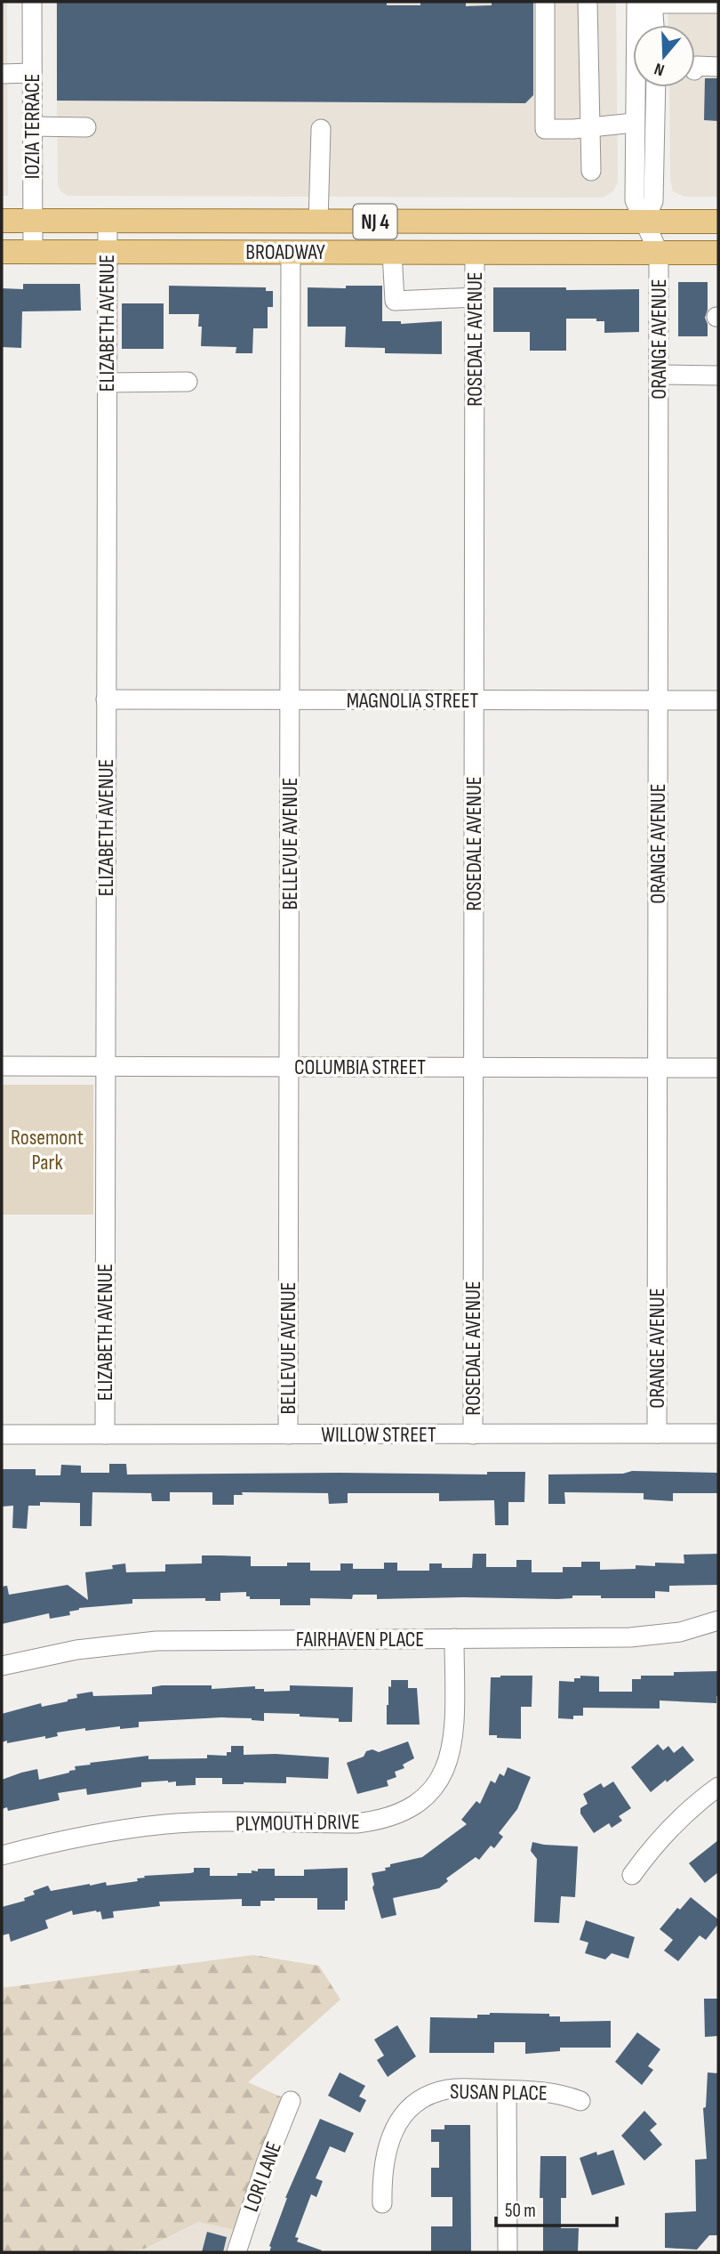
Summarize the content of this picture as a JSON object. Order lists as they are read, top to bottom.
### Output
{
  "streets": {
    "main road": ["NJ 4", "BROADWAY"],
    "street": [
      "IOZIA TERRACE",
      "ELIZABETH AVENUE",
      "ROSEDALE AVENUE",
      "ORANGE AVENUE",
      "MAGNOLIA STREET",
      "BELLEVUE AVENUE",
      "COLUMBIA STREET",
      "WILLOW STREET",
      "FAIRHAVEN PLACE",
      "PLYMOUTH DRIVE",
      "SUSAN PLACE",
      "LORI LANE"
    ]
  },
  "crossings": [
    ["IOZIA TERRACE", "BROADWAY"],
    ["BROADWAY", "ELIZABETH AVENUE"],
    ["BROADWAY", "ROSEDALE AVENUE"],
    ["BROADWAY", "ORANGE AVENUE"],
    ["BROADWAY", "BELLEVUE AVENUE"],
    ["ELIZABETH AVENUE", "MAGNOLIA STREET"],
    ["ELIZABETH AVENUE", "COLUMBIA STREET"],
    ["ELIZABETH AVENUE", "WILLOW STREET"],
    ["ROSEDALE AVENUE", "MAGNOLIA STREET"],
    ["ROSEDALE AVENUE", "COLUMBIA STREET"],
    ["ROSEDALE AVENUE", "WILLOW STREET"],
    ["ORANGE AVENUE", "MAGNOLIA STREET"],
    ["ORANGE AVENUE", "COLUMBIA STREET"],
    ["ORANGE AVENUE", "WILLOW STREET"],
    ["MAGNOLIA STREET", "BELLEVUE AVENUE"],
    ["BELLEVUE AVENUE", "COLUMBIA STREET"],
    ["BELLEVUE AVENUE", "WILLOW STREET"],
    ["FAIRHAVEN PLACE", "PLYMOUTH DRIVE"]
  ],
  "parks": ["Rosemont Park"],
  "scale_bar": "50 m",
  "north": "bottom"
}
